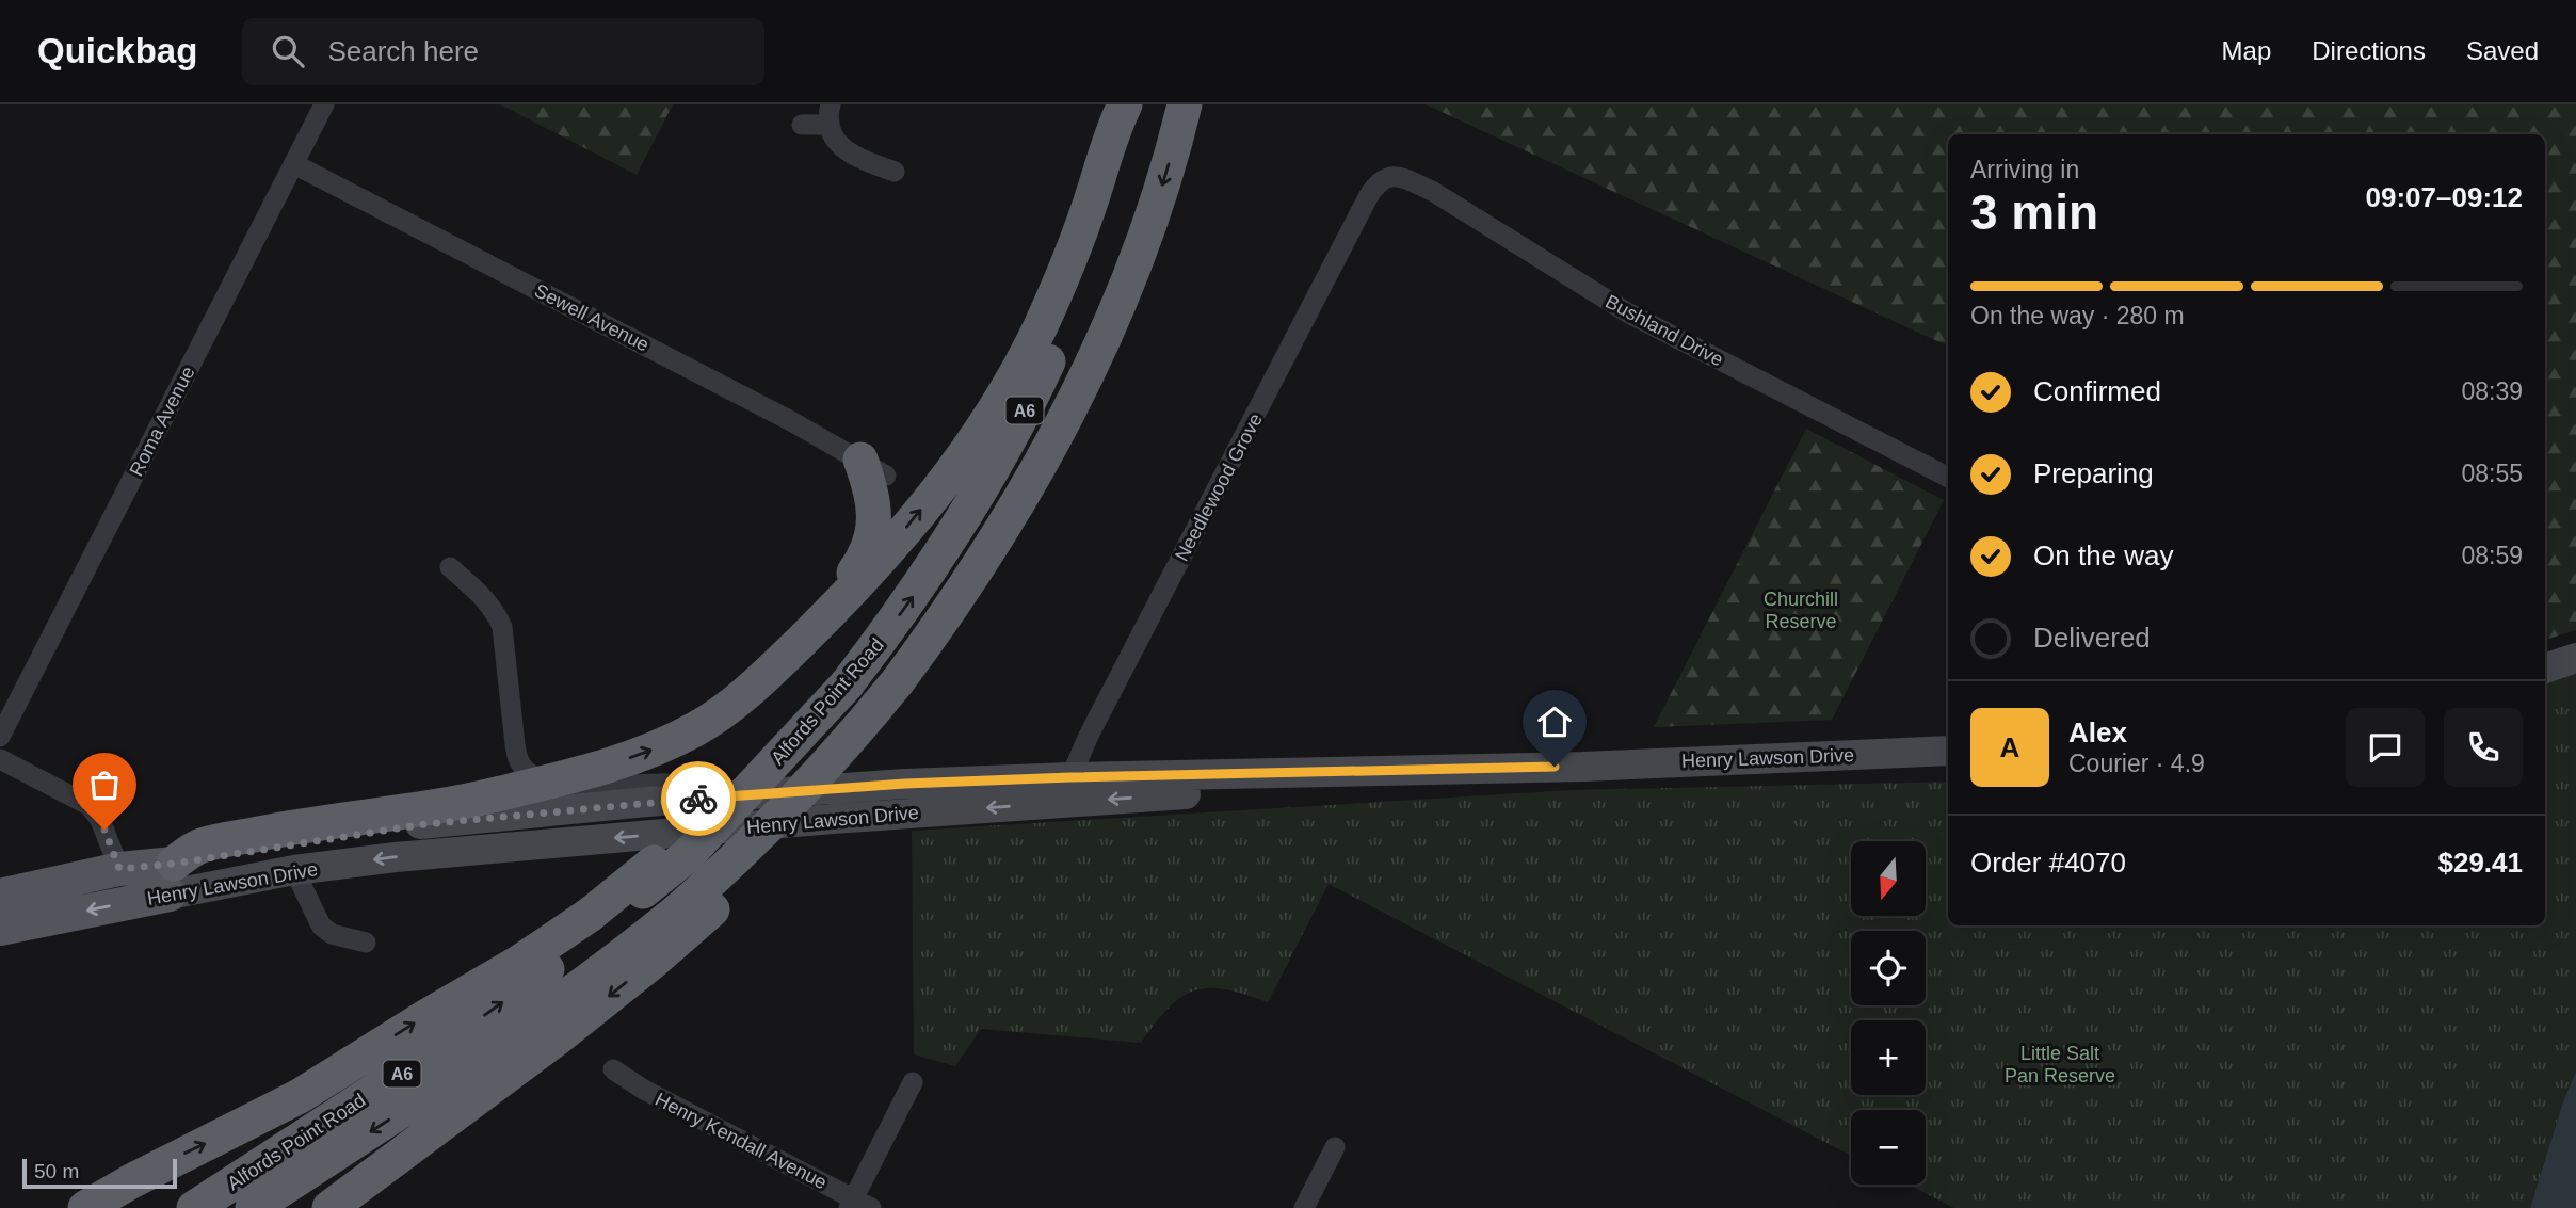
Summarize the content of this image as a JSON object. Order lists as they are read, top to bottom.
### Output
{
  "streets": {
    "highway": ["A6", "Alfords Point Road"],
    "main road": ["Henry Lawson Drive"],
    "street": [
      "Sewell Avenue",
      "Bushland Drive",
      "Roma Avenue",
      "Needlewood Grove",
      "Henry Kendall Avenue"
    ]
  },
  "crossings": [
    ["Sewell Avenue", "Roma Avenue"],
    ["Bushland Drive", "Needlewood Grove"],
    ["A6", "Henry Lawson Drive"],
    ["Needlewood Grove", "Henry Lawson Drive"]
  ],
  "parks": ["Churchill Reserve", "Little Salt Pan Reserve"],
  "scale_bar": "50 m",
  "north": "bottom",
  "page": {
    "header": "Quickbag",
    "search": "Search here",
    "nav": ["Map", "Directions", "Saved"],
    "heading": ["3 min", "Arriving in", "09:07–09:12"],
    "panel": [
      "Alex",
      "Courier · 4.9",
      "Order #4070",
      "$29.41"
    ],
    "bar": "On the way · 280 m",
    "list": [
      ["Confirmed", "08:39"],
      ["Preparing", "08:55"],
      ["On the way", "08:59"],
      "Delivered"
    ],
    "round": "A",
    "map_buttons": ["+", "−"],
    "scale": "50 m"
  }
}
